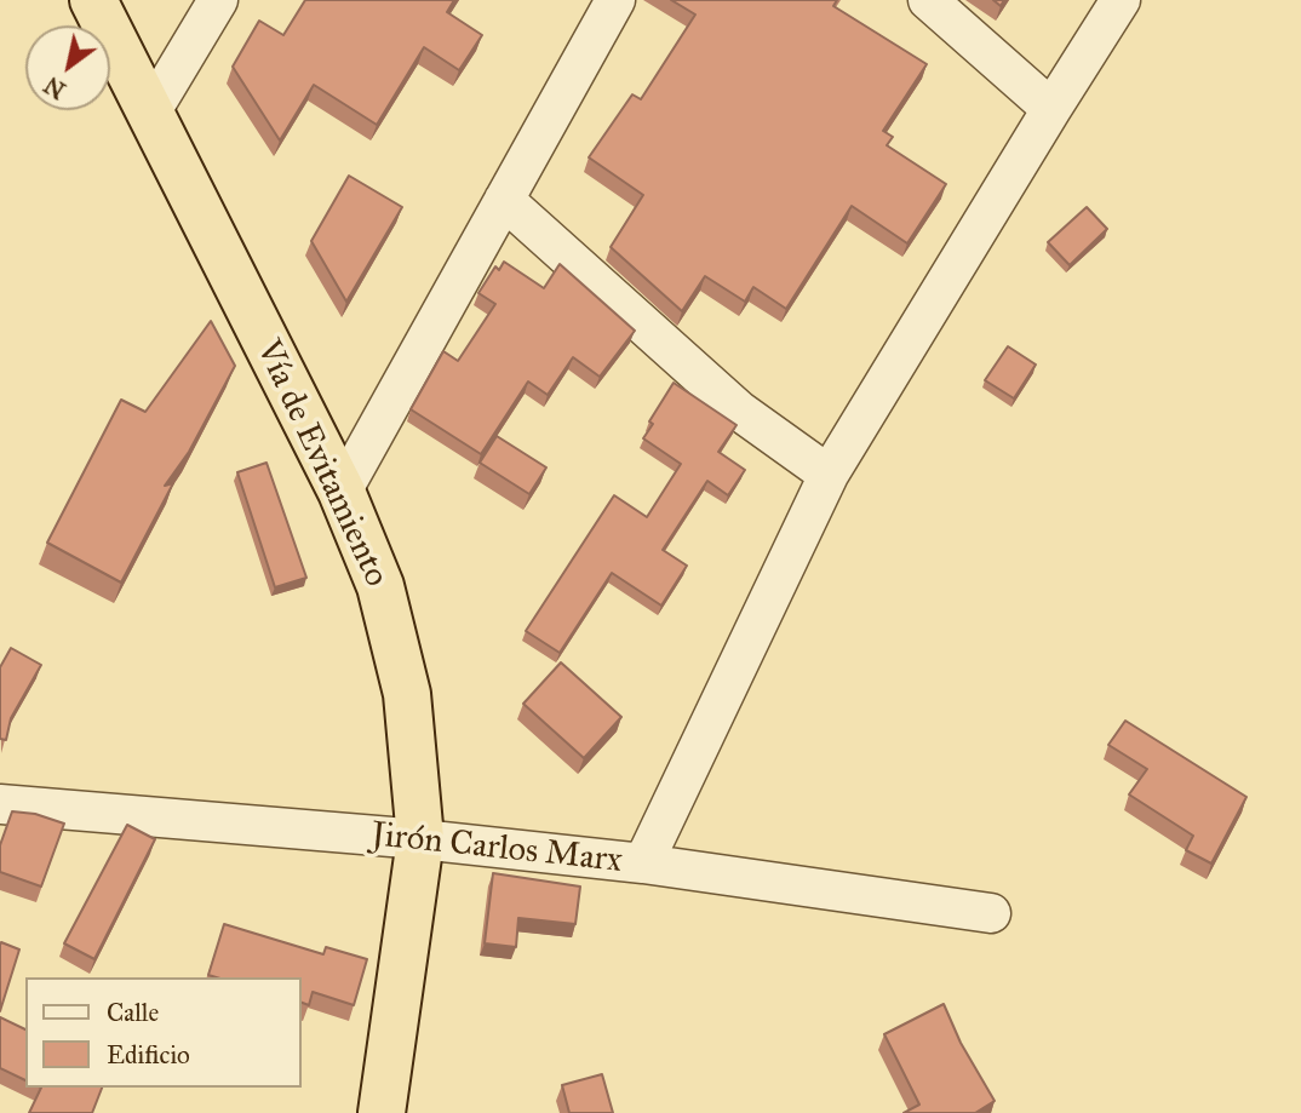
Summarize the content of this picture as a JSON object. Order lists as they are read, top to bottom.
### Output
{
  "streets": {
    "highway": ["Vía de Evitamiento"],
    "street": ["Jirón Carlos Marx"]
  },
  "crossings": [
    ["Vía de Evitamiento", "Jirón Carlos Marx"]
  ],
  "legend": ["Calle", "Edificio"],
  "north": "bottom left"
}
